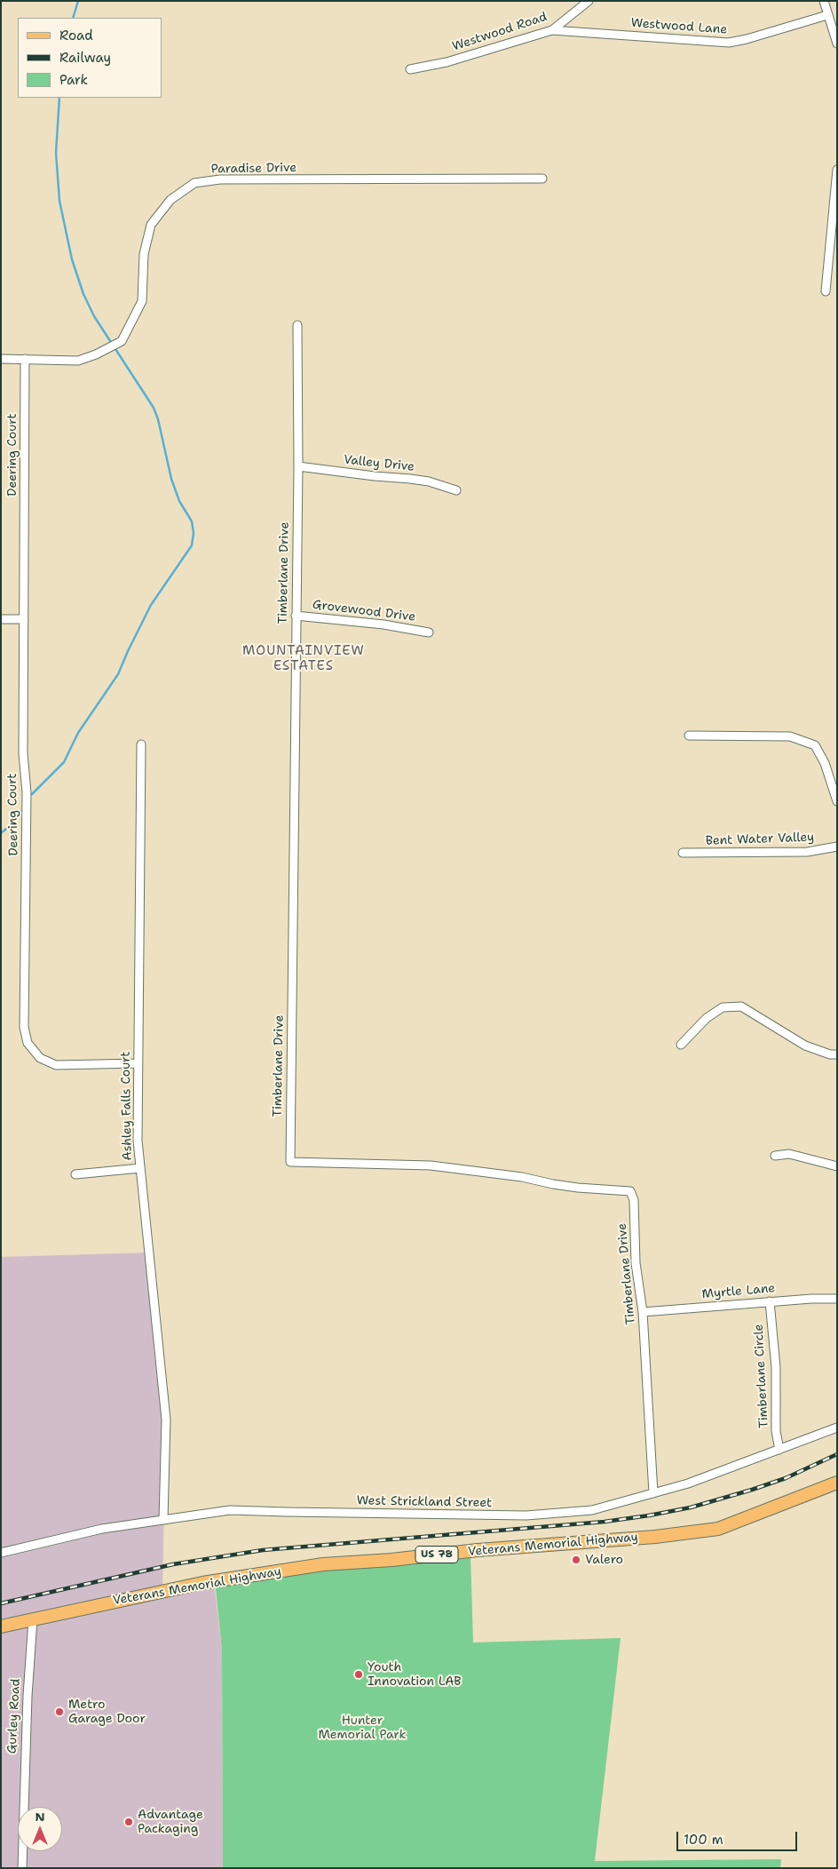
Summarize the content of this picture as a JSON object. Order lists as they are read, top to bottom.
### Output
{
  "streets": {
    "main road": ["Veterans Memorial Highway", "US 78"],
    "street": [
      "Westwood Lane",
      "Westwood Road",
      "Paradise Drive",
      "Deering Court",
      "Valley Drive",
      "Timberlane Drive",
      "Grovewood Drive",
      "Bent Water Valley",
      "Ashley Falls Court",
      "Myrtle Lane",
      "Timberlane Circle",
      "West Strickland Street",
      "Gurley Road"
    ]
  },
  "crossings": [
    ["Westwood Lane", "Westwood Road"],
    ["Paradise Drive", "Deering Court"],
    ["Deering Court", "Ashley Falls Court"],
    ["Valley Drive", "Timberlane Drive"],
    ["Timberlane Drive", "Grovewood Drive"],
    ["Timberlane Drive", "Myrtle Lane"],
    ["Timberlane Drive", "West Strickland Street"],
    ["Ashley Falls Court", "West Strickland Street"],
    ["Myrtle Lane", "Timberlane Circle"],
    ["Timberlane Circle", "West Strickland Street"],
    ["Veterans Memorial Highway", "Gurley Road"]
  ],
  "districts": ["MOUNTAINVIEW ESTATES"],
  "parks": ["Hunter Memorial Park"],
  "places": [
    "Valero",
    "Youth Innovation LAB",
    "Metro Garage Door",
    "Advantage Packaging"
  ],
  "legend": ["Road", "Railway", "Park"],
  "scale_bar": "100 m",
  "north": "top"
}
